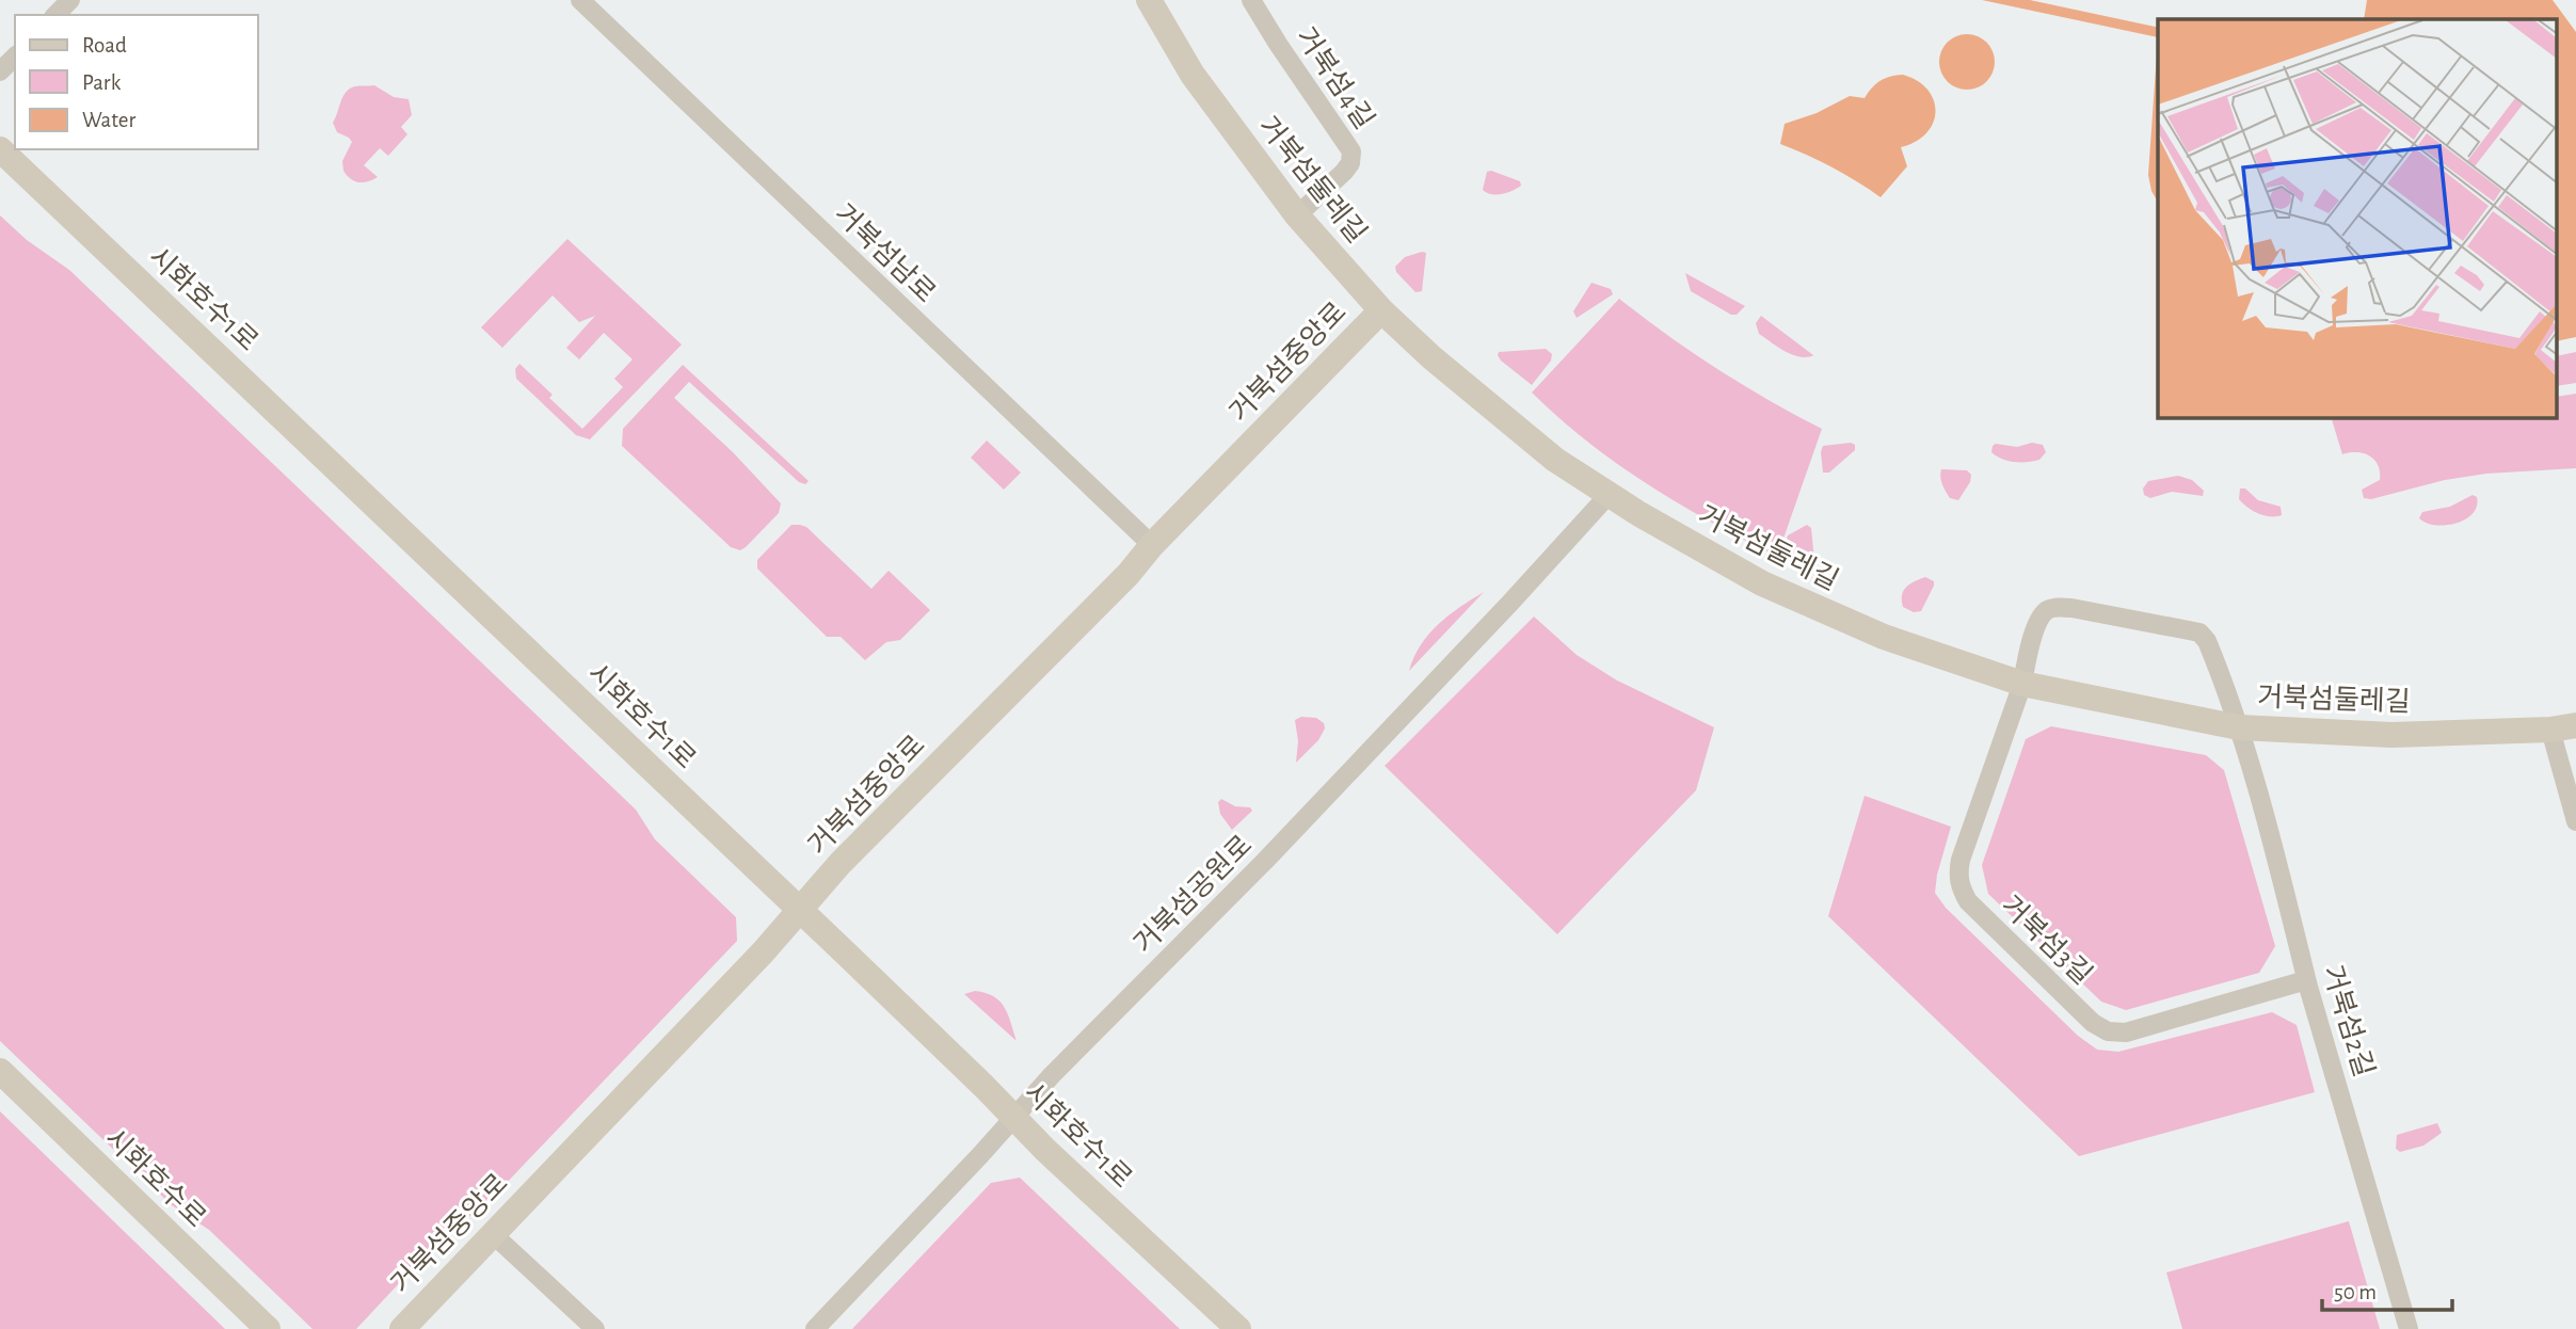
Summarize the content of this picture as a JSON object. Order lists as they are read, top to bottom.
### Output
{
  "streets": {
    "street": [
      "거북섬4길",
      "거북섬둘레길",
      "거북섬남로",
      "시화호수1로",
      "거북섬중앙로",
      "거북섬공원로",
      "거북섬3길",
      "거북섬2길",
      "시화호수로"
    ]
  },
  "crossings": [
    ["거북섬4길", "거북섬둘레길"],
    ["거북섬둘레길", "거북섬중앙로"],
    ["거북섬둘레길", "거북섬공원로"],
    ["거북섬둘레길", "거북섬3길"],
    ["거북섬둘레길", "거북섬2길"],
    ["거북섬남로", "거북섬중앙로"],
    ["시화호수1로", "거북섬중앙로"],
    ["시화호수1로", "거북섬공원로"],
    ["거북섬3길", "거북섬2길"]
  ],
  "legend": ["Road", "Park", "Water"],
  "scale_bar": "50 m"
}
